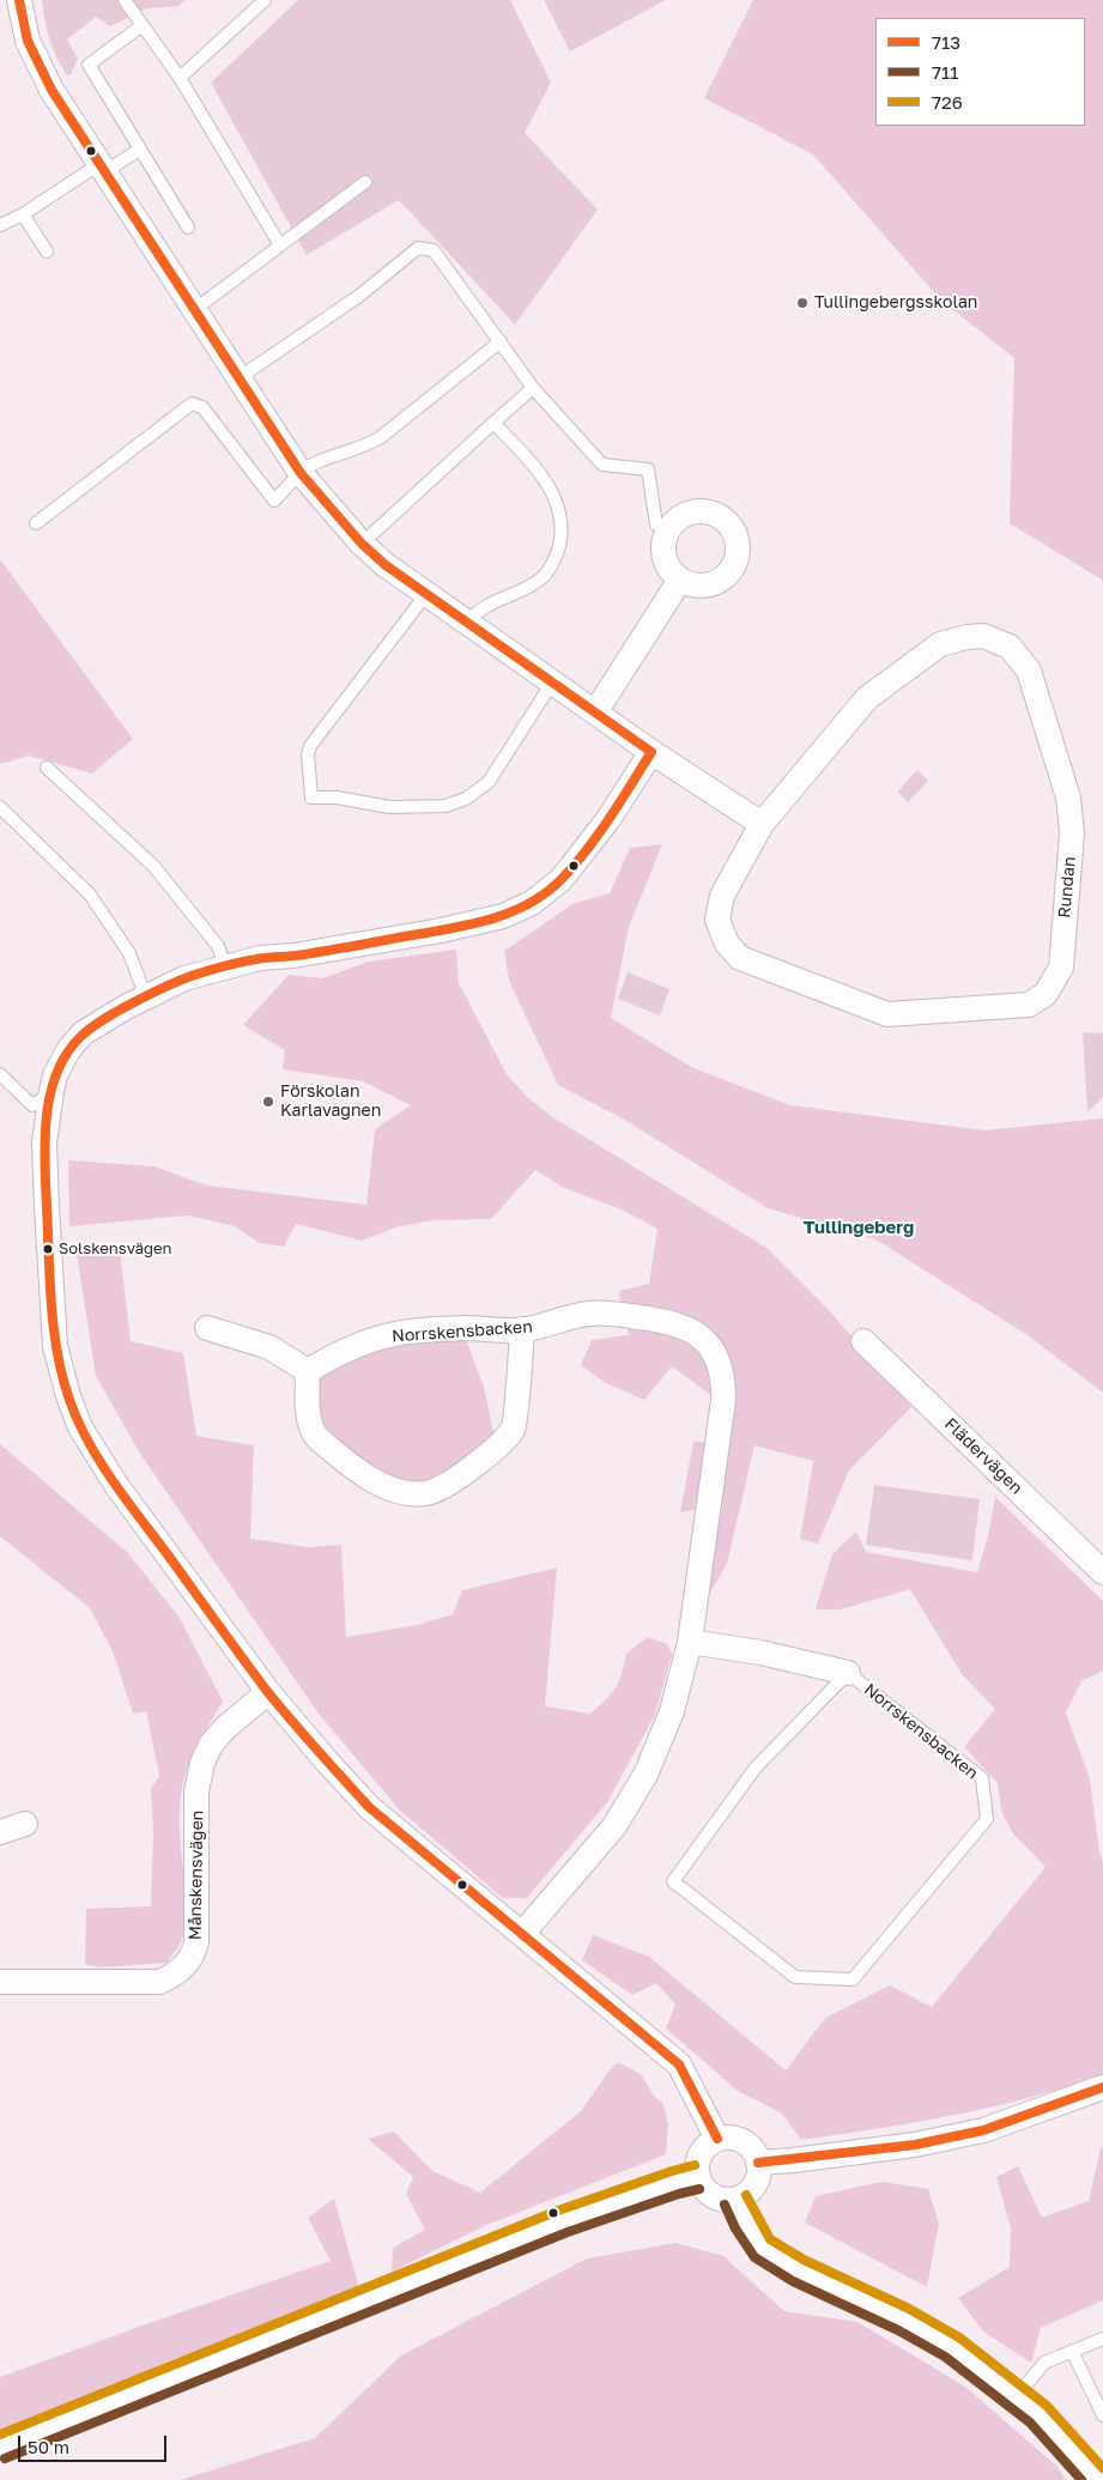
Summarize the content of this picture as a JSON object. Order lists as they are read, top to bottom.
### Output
{
  "streets": {
    "street": [
      "Rundan",
      "Norrskensbacken",
      "Flädervägen",
      "Månskensvägen"
    ]
  },
  "districts": ["Tullingeberg"],
  "places": ["Tullingebergsskolan", "Förskolan Karlavagnen", "Solskensvägen"],
  "lines": ["transit line 713", "transit line 726", "transit line 711"],
  "legend": ["713", "711", "726"],
  "scale_bar": "50 m"
}
